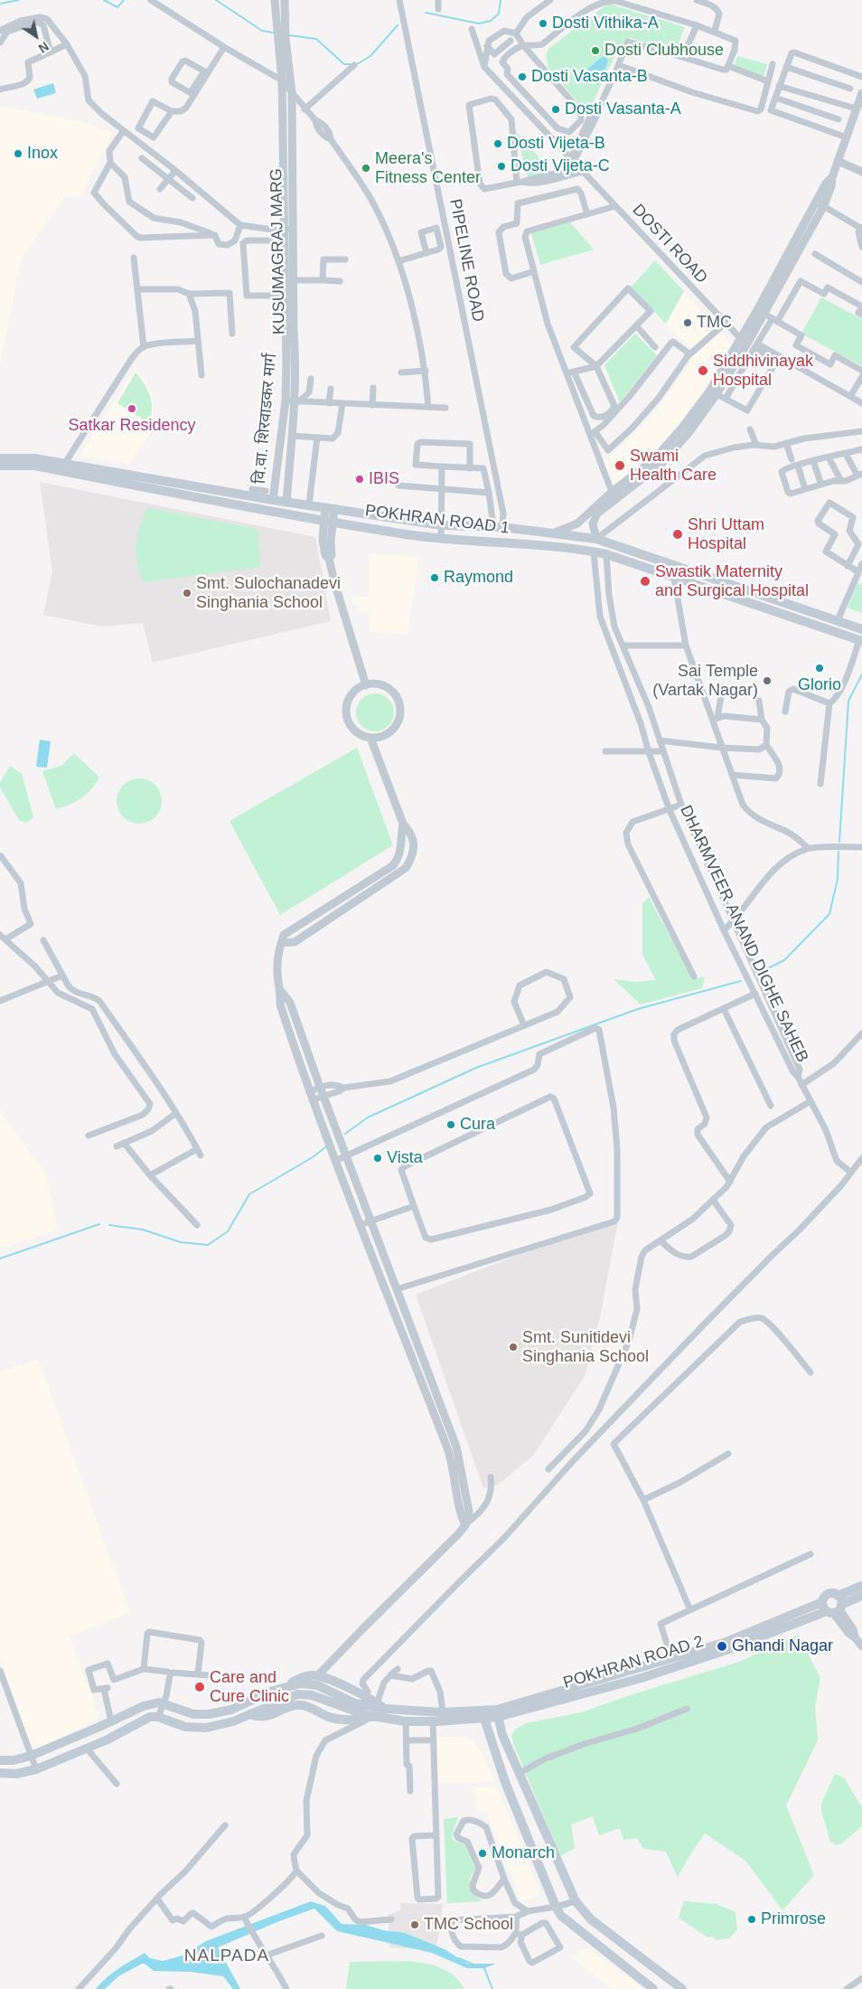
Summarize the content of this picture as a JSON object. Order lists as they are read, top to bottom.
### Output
{
  "streets": {
    "main road": ["POKHRAN ROAD 1", "POKHRAN ROAD 2"],
    "street": [
      "DOSTI ROAD",
      "KUSUMAGRAJ MARG",
      "PIPELINE ROAD",
      "वि.वा. शिरवाडकर मार्ग",
      "DHARMVEER ANAND DIGHE SAHEB"
    ]
  },
  "crossings": [
    ["KUSUMAGRAJ MARG", "वि.वा. शिरवाडकर मार्ग"],
    ["KUSUMAGRAJ MARG", "POKHRAN ROAD 1"],
    ["PIPELINE ROAD", "POKHRAN ROAD 1"],
    ["वि.वा. शिरवाडकर मार्ग", "POKHRAN ROAD 1"],
    ["POKHRAN ROAD 1", "DHARMVEER ANAND DIGHE SAHEB"]
  ],
  "districts": ["NALPADA"],
  "places": [
    "Dosti Vithika-A",
    "Dosti Clubhouse",
    "Dosti Vasanta-B",
    "Dosti Vasanta-A",
    "Dosti Vijeta-B",
    "Inox",
    "Dosti Vijeta-C",
    "Meera's Fitness Center",
    "TMC",
    "Siddhivinayak Hospital",
    "Satkar Residency",
    "Swami Health Care",
    "IBIS",
    "Shri Uttam Hospital",
    "Raymond",
    "Swastik Maternity and Surgical Hospital",
    "Smt. Sulochanadevi Singhania School",
    "Glorio",
    "Sai Temple (Vartak Nagar)",
    "Cura",
    "Vista",
    "Smt. Sunitidevi Singhania School",
    "Ghandi Nagar",
    "Care and Cure Clinic",
    "Monarch",
    "Primrose",
    "TMC School"
  ],
  "north": "bottom right"
}
